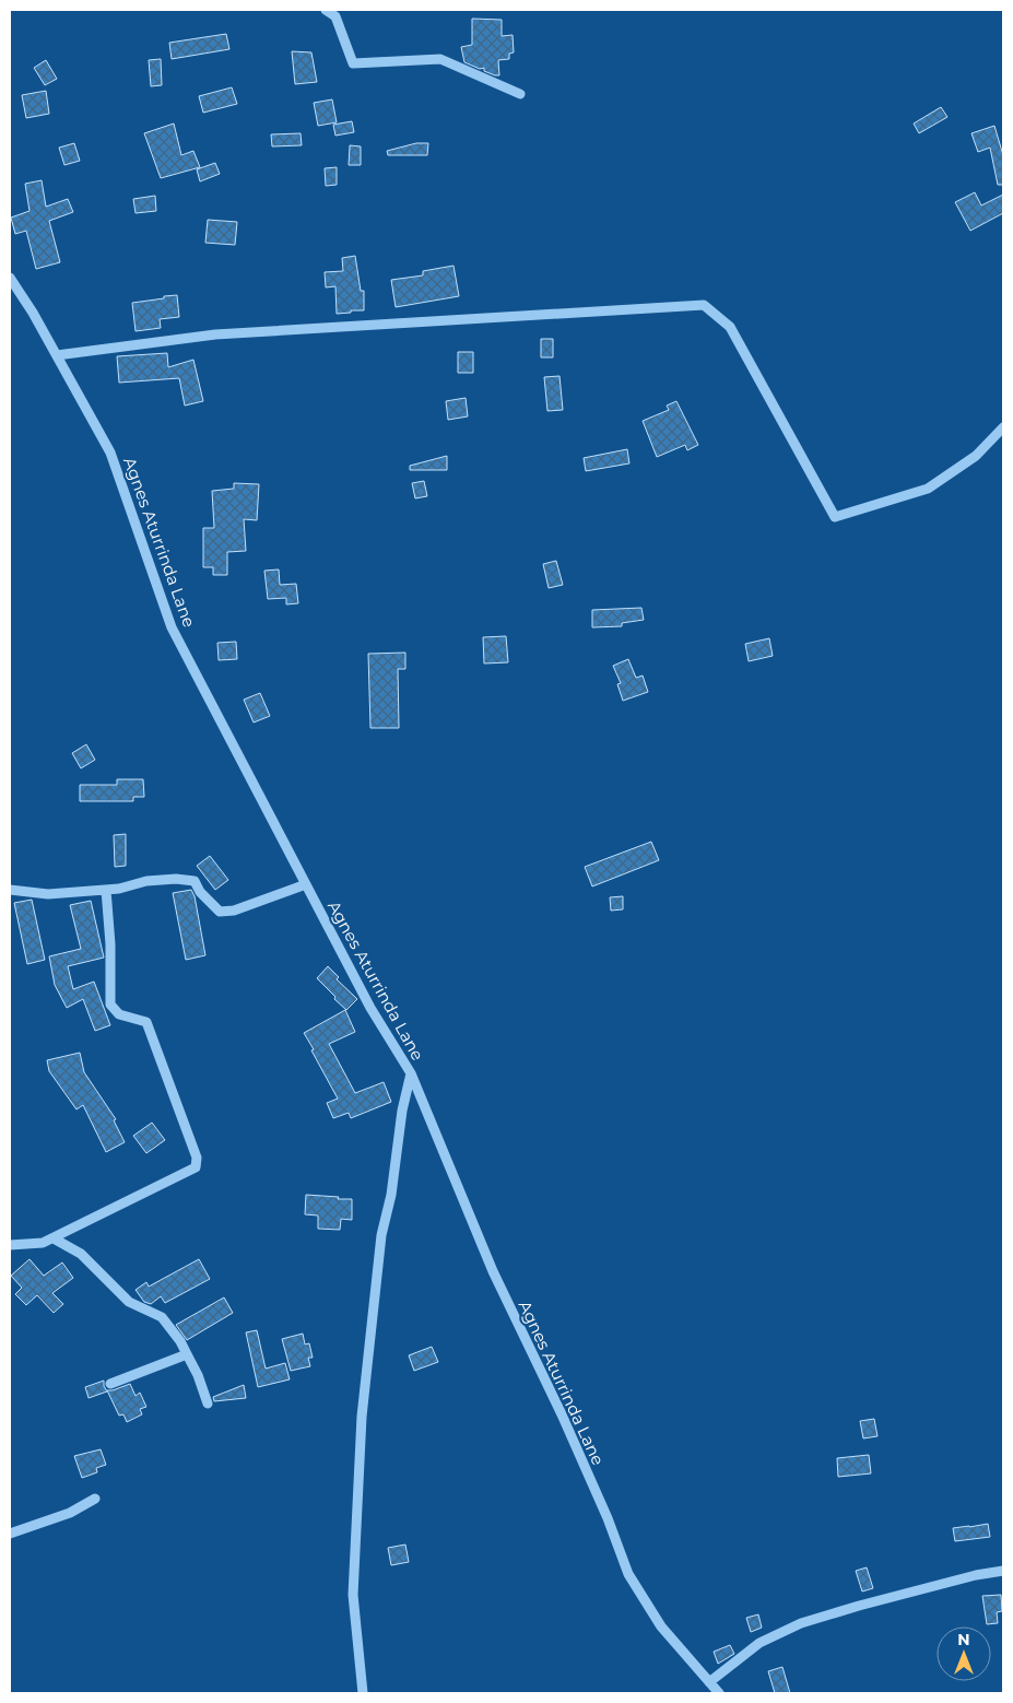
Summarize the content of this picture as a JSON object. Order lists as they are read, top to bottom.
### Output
{
  "streets": {
    "street": ["Agnes Aturrinda Lane"]
  },
  "north": "top"
}
